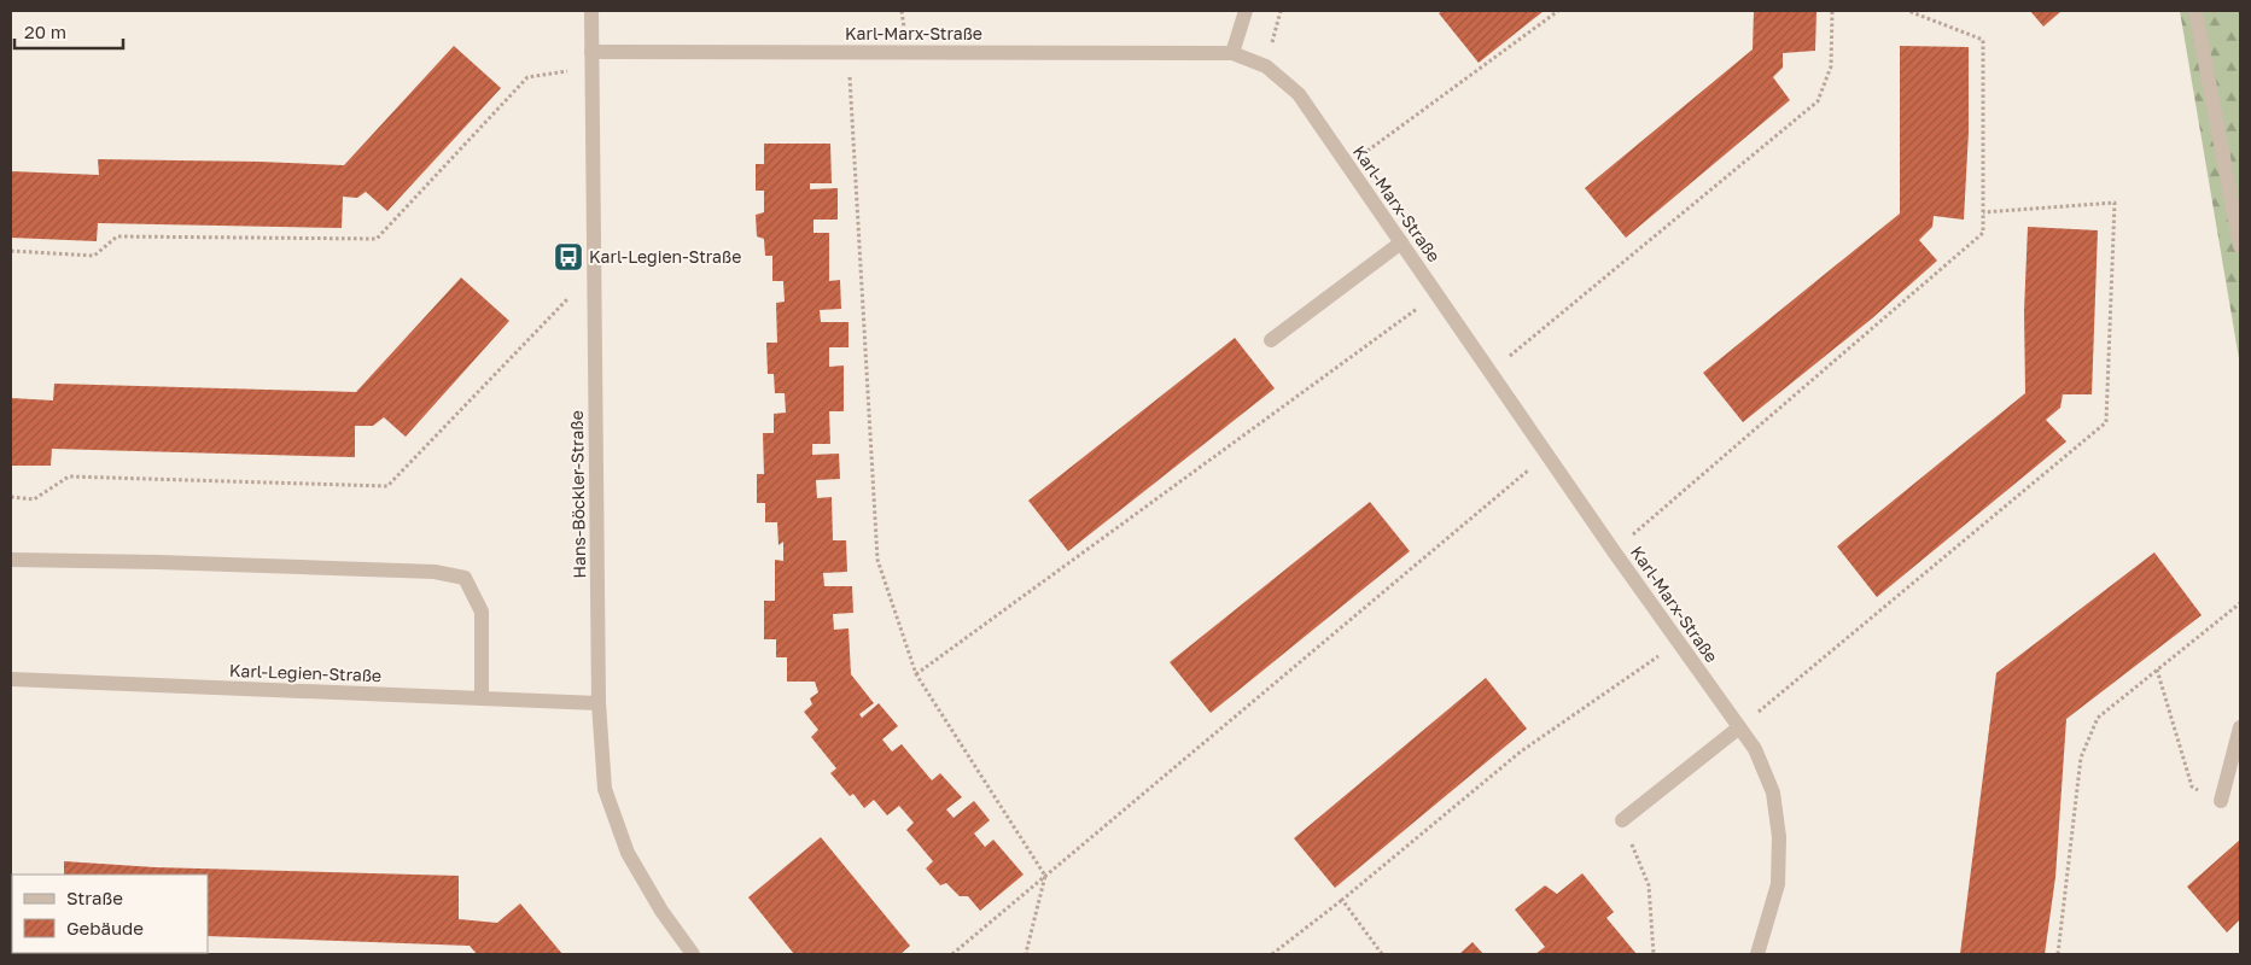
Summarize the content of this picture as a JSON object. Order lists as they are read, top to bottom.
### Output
{
  "streets": {
    "street": ["Karl-Marx-Straße", "Hans-Böckler-Straße", "Karl-Legien-Straße"]
  },
  "crossings": [
    ["Karl-Marx-Straße", "Hans-Böckler-Straße"],
    ["Hans-Böckler-Straße", "Karl-Legien-Straße"]
  ],
  "places": {
    "bus stop": ["Karl-Legien-Straße"]
  },
  "legend": ["Straße", "Gebäude"],
  "scale_bar": "20 m"
}
